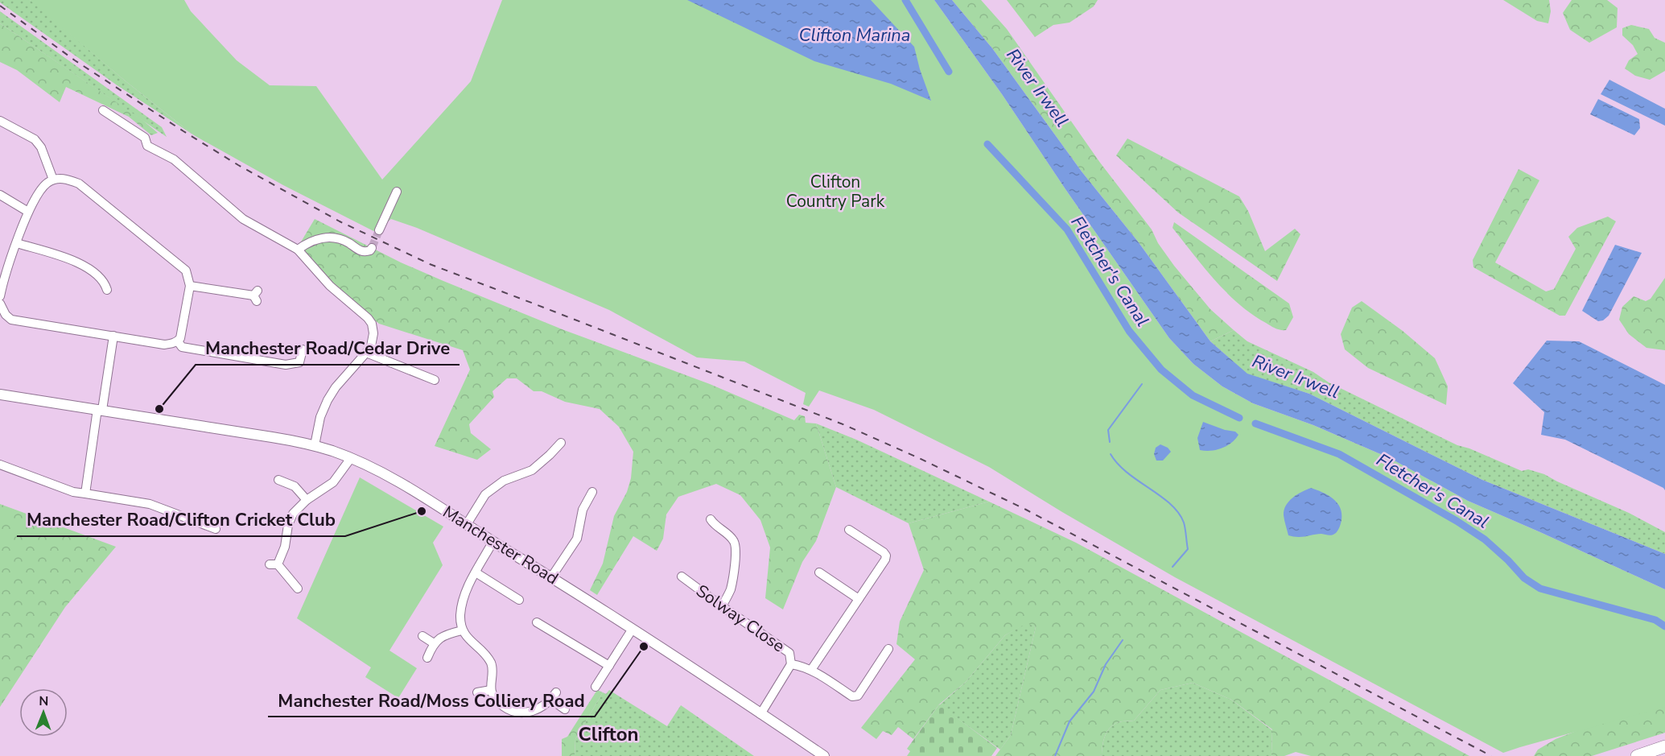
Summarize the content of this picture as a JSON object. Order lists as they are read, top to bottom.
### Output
{
  "streets": {
    "main road": ["Manchester Road"],
    "street": ["Solway Close"]
  },
  "districts": ["Clifton"],
  "water": ["Clifton Marina", "River Irwell", "Fletcher's Canal"],
  "parks": ["Clifton Country Park"],
  "places": ["Manchester Road/Cedar Drive", "Manchester Road/Clifton Cricket Club", "Manchester Road/Moss Colliery Road"],
  "north": "top"
}
